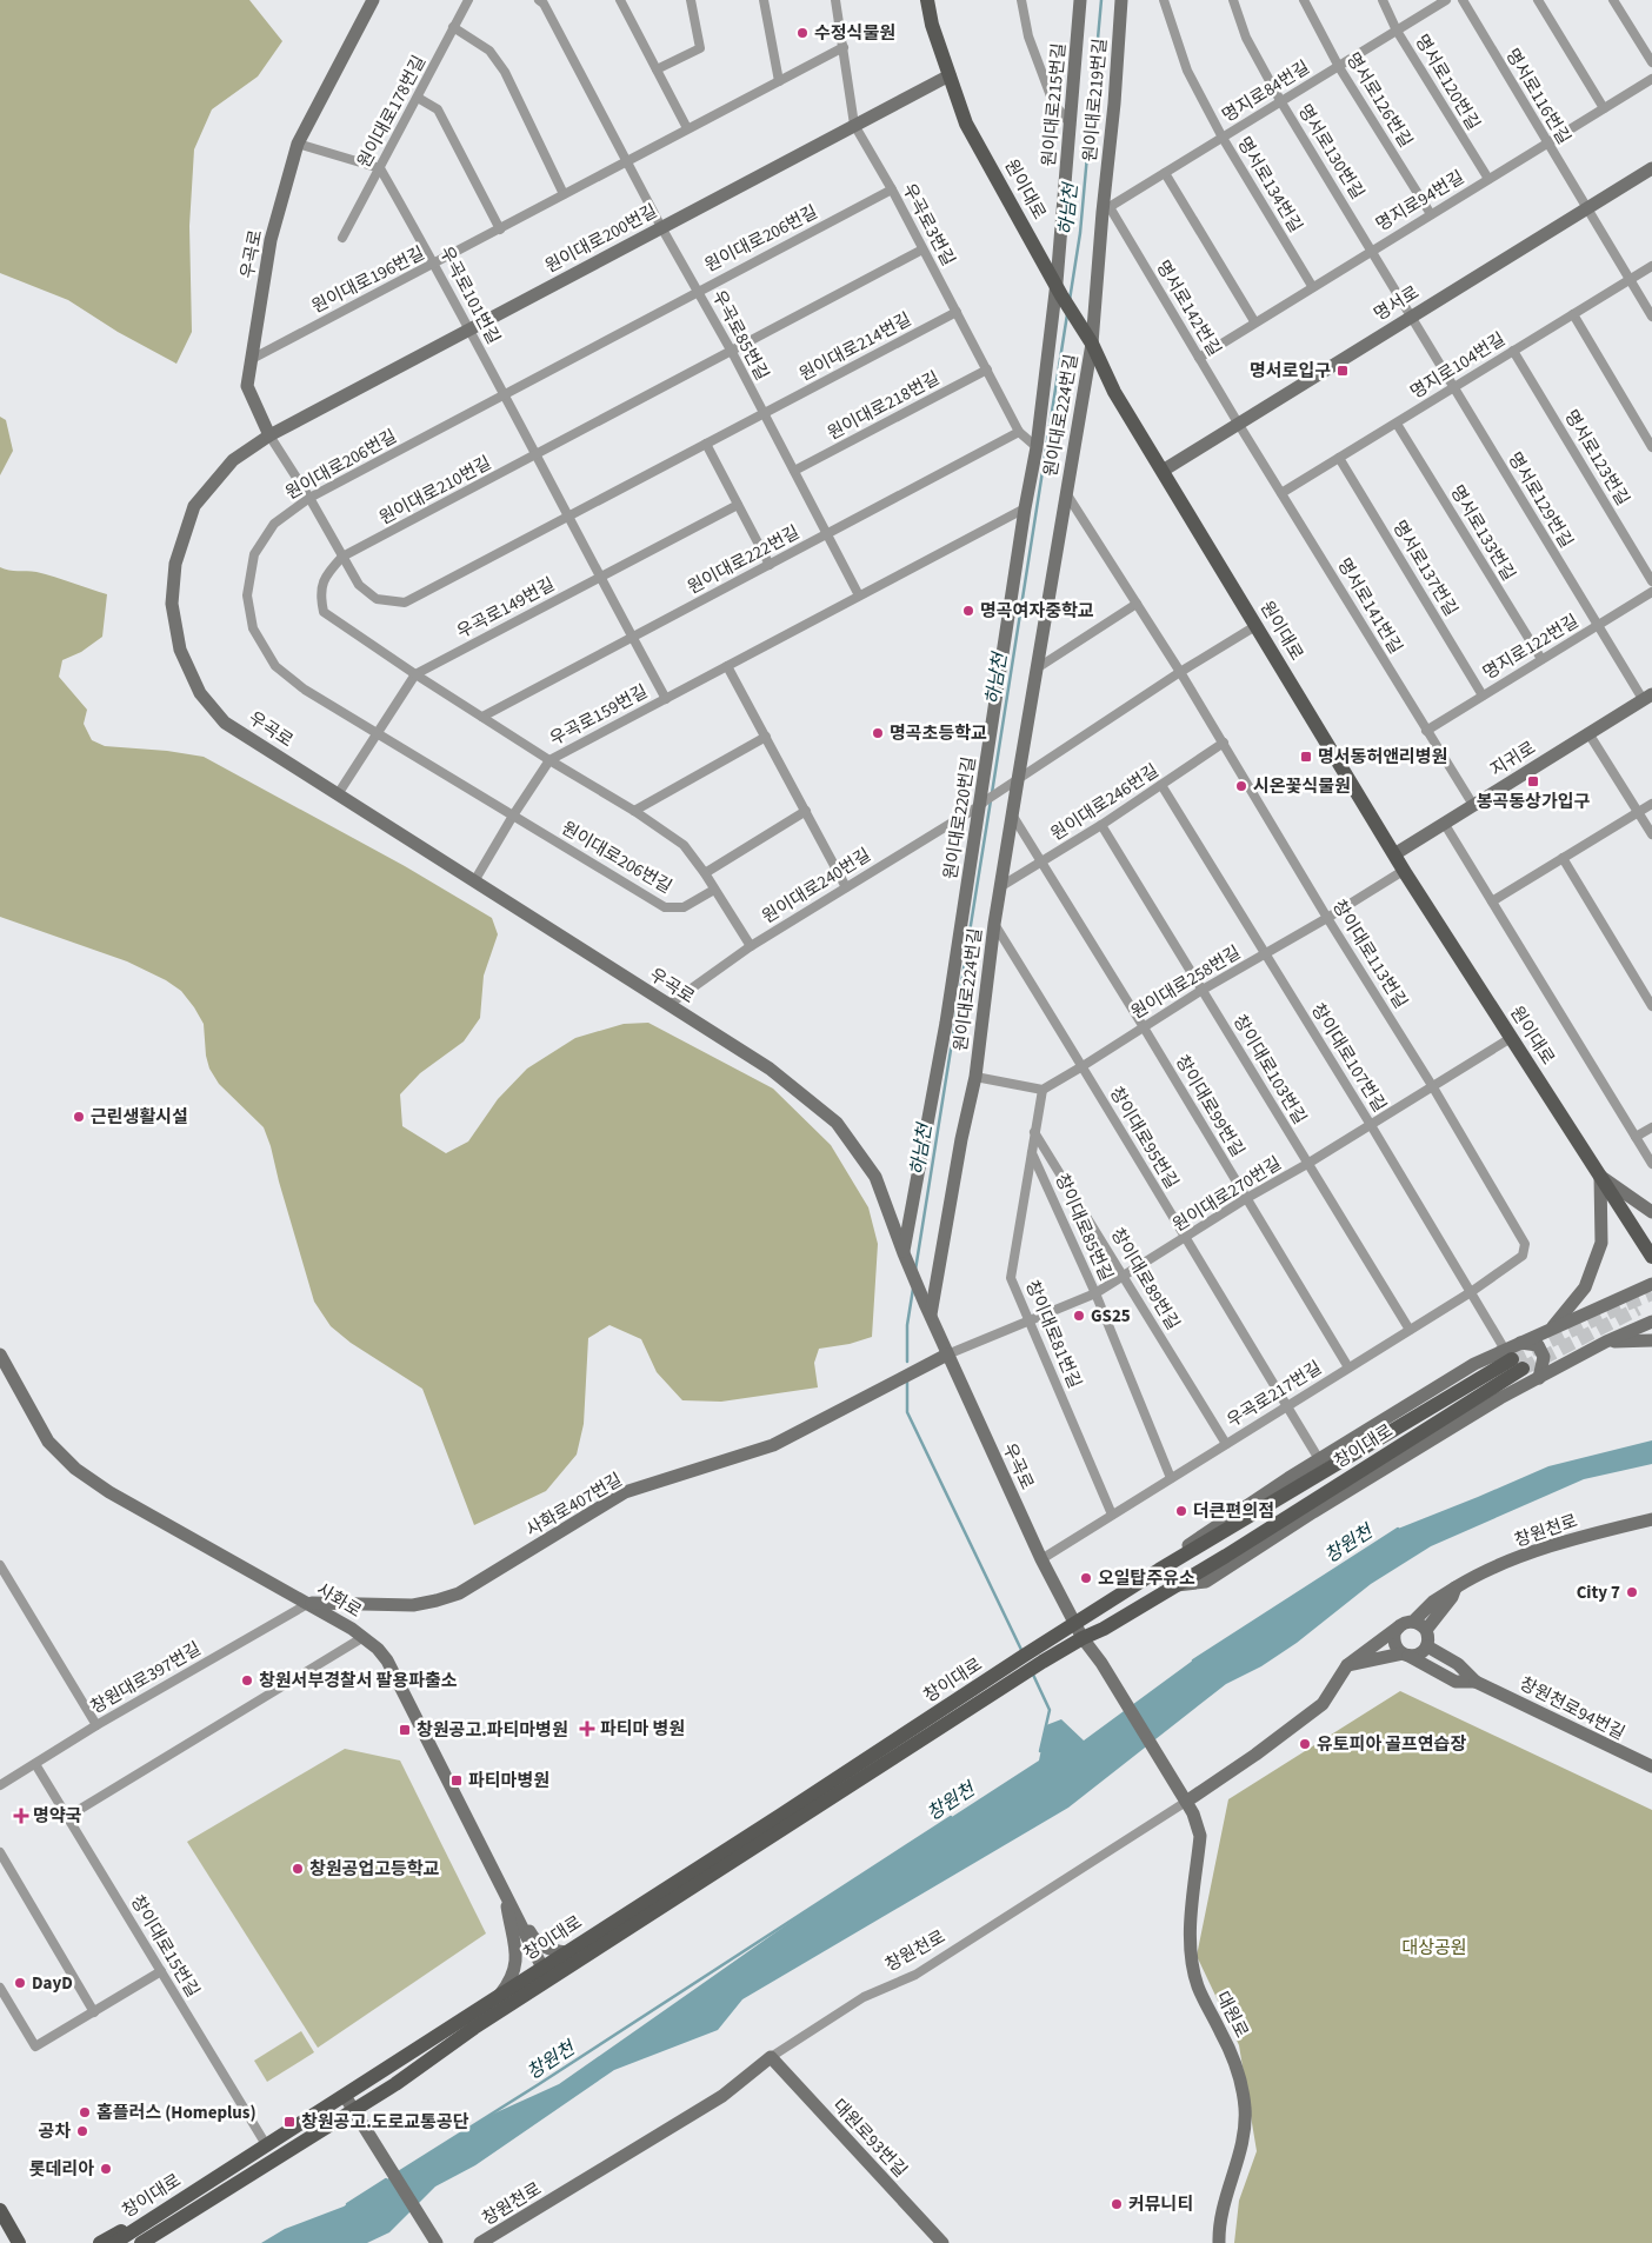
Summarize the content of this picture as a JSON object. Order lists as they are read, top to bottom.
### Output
{
  "streets": {
    "main road": ["원이대로", "창이대로"],
    "street": [
      "명서로120번길",
      "명지로84번길",
      "명서로116번길",
      "원이대로219번길",
      "명서로126번길",
      "원이대로215번길",
      "원이대로178번길",
      "명서로130번길",
      "명서로134번길",
      "명지로94번길",
      "우곡로3번길",
      "원이대로200번길",
      "원이대로206번길",
      "우곡로",
      "원이대로196번길",
      "우곡로101번길",
      "명서로",
      "명서로142번길",
      "우곡로85번길",
      "원이대로214번길",
      "명지로104번길",
      "원이대로218번길",
      "원이대로224번길",
      "명서로123번길",
      "원이대로210번길",
      "명서로129번길",
      "명서로133번길",
      "원이대로222번길",
      "명서로137번길",
      "명서로141번길",
      "우곡로149번길",
      "명지로122번길",
      "우곡로159번길",
      "지귀로",
      "원이대로246번길",
      "원이대로220번길",
      "원이대로240번길",
      "창이대로113번길",
      "원이대로258번길",
      "창이대로107번길",
      "창이대로103번길",
      "창이대로99번길",
      "창이대로95번길",
      "원이대로270번길",
      "창이대로85번길",
      "창이대로89번길",
      "창이대로81번길",
      "우곡로217번길",
      "사화로407번길",
      "창원천로",
      "사화로",
      "창원대로397번길",
      "창원천로94번길",
      "창이대로15번길",
      "대원로",
      "대원로93번길"
    ]
  },
  "crossings": [
    ["명서로120번길", "명지로84번길"],
    ["명서로120번길", "명지로94번길"],
    ["명지로84번길", "원이대로219번길"],
    ["명지로84번길", "명서로126번길"],
    ["명지로84번길", "명서로130번길"],
    ["명지로84번길", "명서로134번길"],
    ["명지로84번길", "명서로142번길"],
    ["명서로116번길", "명지로94번길"],
    ["명서로116번길", "명서로"],
    ["명서로116번길", "명지로104번길"],
    ["원이대로219번길", "원이대로"],
    ["원이대로219번길", "명서로142번길"],
    ["원이대로219번길", "원이대로224번길"],
    ["명서로126번길", "명지로94번길"],
    ["원이대로215번길", "원이대로"],
    ["원이대로215번길", "원이대로220번길"],
    ["원이대로178번길", "우곡로101번길"],
    ["명서로130번길", "명지로94번길"],
    ["명서로130번길", "명서로"],
    ["명서로130번길", "명서로129번길"],
    ["명서로134번길", "명지로94번길"],
    ["원이대로", "원이대로200번길"],
    ["원이대로", "명서로"],
    ["원이대로", "원이대로224번길"],
    ["원이대로", "지귀로"],
    ["원이대로", "원이대로220번길"],
    ["원이대로", "원이대로258번길"],
    ["원이대로", "원이대로270번길"],
    ["명지로94번길", "명서로142번길"],
    ["우곡로3번길", "원이대로200번길"],
    ["우곡로3번길", "원이대로206번길"],
    ["우곡로3번길", "원이대로196번길"],
    ["우곡로3번길", "원이대로214번길"],
    ["우곡로3번길", "원이대로218번길"],
    ["우곡로3번길", "원이대로210번길"],
    ["우곡로3번길", "원이대로222번길"],
    ["우곡로3번길", "원이대로220번길"],
    ["원이대로200번길", "우곡로"],
    ["원이대로200번길", "우곡로101번길"],
    ["원이대로200번길", "우곡로85번길"],
    ["원이대로206번길", "우곡로101번길"],
    ["원이대로206번길", "우곡로85번길"],
    ["원이대로206번길", "원이대로210번길"],
    ["원이대로206번길", "우곡로159번길"],
    ["우곡로", "원이대로196번길"],
    ["우곡로", "원이대로224번길"],
    ["우곡로", "우곡로159번길"],
    ["우곡로", "원이대로220번길"],
    ["우곡로", "원이대로240번길"],
    ["우곡로", "원이대로270번길"],
    ["우곡로", "우곡로217번길"],
    ["우곡로", "창이대로"],
    ["우곡로", "사화로407번길"],
    ["우곡로", "대원로"],
    ["원이대로196번길", "우곡로101번길"],
    ["원이대로196번길", "우곡로85번길"],
    ["우곡로101번길", "원이대로214번길"],
    ["우곡로101번길", "원이대로210번길"],
    ["우곡로101번길", "원이대로222번길"],
    ["우곡로101번길", "우곡로149번길"],
    ["우곡로101번길", "우곡로159번길"],
    ["명서로", "명서로142번길"],
    ["명서로", "명서로129번길"],
    ["명서로", "명서로141번길"],
    ["명서로142번길", "명서로141번길"],
    ["우곡로85번길", "원이대로214번길"],
    ["우곡로85번길", "원이대로218번길"],
    ["우곡로85번길", "원이대로210번길"],
    ["우곡로85번길", "원이대로222번길"],
    ["우곡로85번길", "우곡로159번길"],
    ["명지로104번길", "명서로123번길"],
    ["명지로104번길", "명서로129번길"],
    ["명지로104번길", "명서로133번길"],
    ["명지로104번길", "명서로137번길"],
    ["명지로104번길", "명서로141번길"],
    ["원이대로224번길", "원이대로246번길"],
    ["원이대로224번길", "원이대로240번길"],
    ["원이대로224번길", "창이대로113번길"],
    ["원이대로224번길", "창이대로99번길"],
    ["원이대로224번길", "창이대로95번길"],
    ["원이대로210번길", "원이대로222번길"],
    ["원이대로210번길", "우곡로149번길"],
    ["원이대로210번길", "우곡로159번길"],
    ["원이대로210번길", "원이대로240번길"],
    ["명서로129번길", "명지로122번길"],
    ["명서로129번길", "지귀로"],
    ["명서로133번길", "명지로122번길"],
    ["명서로137번길", "명지로122번길"],
    ["명서로141번길", "명지로122번길"],
    ["명서로141번길", "지귀로"],
    ["우곡로159번길", "원이대로220번길"],
    ["원이대로246번길", "창이대로113번길"],
    ["원이대로246번길", "창이대로107번길"],
    ["원이대로246번길", "창이대로103번길"],
    ["원이대로246번길", "창이대로99번길"],
    ["원이대로220번길", "원이대로240번길"],
    ["창이대로113번길", "원이대로258번길"],
    ["창이대로113번길", "원이대로270번길"],
    ["창이대로113번길", "우곡로217번길"],
    ["원이대로258번길", "창이대로107번길"],
    ["원이대로258번길", "창이대로103번길"],
    ["원이대로258번길", "창이대로99번길"],
    ["원이대로258번길", "창이대로95번길"],
    ["원이대로258번길", "창이대로81번길"],
    ["창이대로107번길", "원이대로270번길"],
    ["창이대로107번길", "우곡로217번길"],
    ["창이대로107번길", "창이대로"],
    ["창이대로103번길", "원이대로270번길"],
    ["창이대로103번길", "우곡로217번길"],
    ["창이대로99번길", "원이대로270번길"],
    ["창이대로99번길", "우곡로217번길"],
    ["창이대로95번길", "원이대로270번길"],
    ["창이대로95번길", "우곡로217번길"],
    ["원이대로270번길", "창이대로85번길"],
    ["원이대로270번길", "창이대로89번길"],
    ["원이대로270번길", "창이대로81번길"],
    ["원이대로270번길", "사화로407번길"],
    ["창이대로85번길", "창이대로81번길"],
    ["창이대로85번길", "우곡로217번길"],
    ["창이대로89번길", "창이대로81번길"],
    ["창이대로89번길", "우곡로217번길"],
    ["창이대로81번길", "우곡로217번길"],
    ["창이대로", "사화로"],
    ["창이대로", "창이대로15번길"],
    ["창이대로", "대원로"],
    ["사화로407번길", "사화로"],
    ["사화로407번길", "창원대로397번길"],
    ["창원천로", "대원로"],
    ["창원천로", "대원로93번길"],
    ["사화로", "창원대로397번길"],
    ["창원대로397번길", "창이대로15번길"]
  ],
  "water": ["하남천", "창원천"],
  "parks": ["대상공원"],
  "places": {
    "other": [
      "수정식물원",
      "명곡여자중학교",
      "명곡초등학교",
      "시온꽃식물원",
      "근린생활시설",
      "GS25",
      "더큰편의점",
      "오일탑주유소",
      "City 7",
      "창원서부경찰서 팔용파출소",
      "유토피아 골프연습장",
      "창원공업고등학교",
      "DayD",
      "홈플러스 (Homeplus)",
      "공차",
      "롯데리아",
      "커뮤니티"
    ],
    "transit": [
      "명서로입구",
      "명서동허앤리병원",
      "봉곡동상가입구",
      "창원공고.파티마병원",
      "파티마병원",
      "창원공고.도로교통공단"
    ],
    "health": ["파티마 병원", "명약국"]
  }
}
